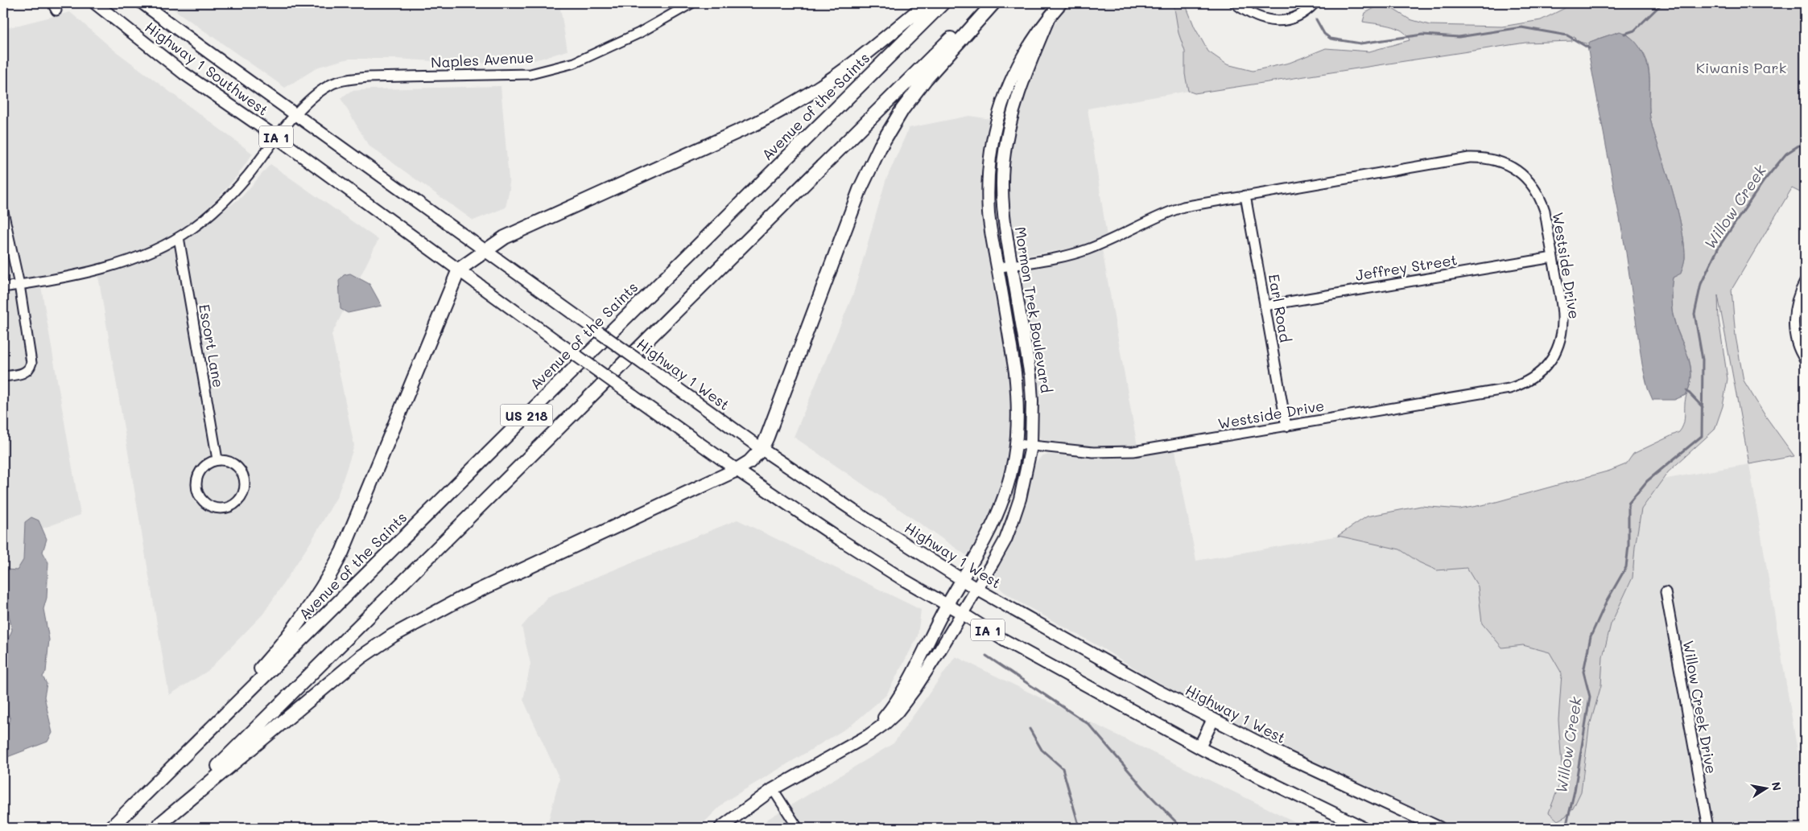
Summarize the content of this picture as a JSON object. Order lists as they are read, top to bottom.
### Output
{
  "streets": {
    "highway": ["Avenue of the Saints", "US 218"],
    "main road": [
      "Highway 1 Southwest",
      "IA 1",
      "Mormon Trek Boulevard",
      "Highway 1 West"
    ],
    "street": [
      "Naples Avenue",
      "Westside Drive",
      "Jeffrey Street",
      "Earl Road",
      "Escort Lane",
      "Willow Creek Drive"
    ]
  },
  "crossings": [
    ["Naples Avenue", "Highway 1 Southwest"],
    ["Naples Avenue", "Escort Lane"],
    ["Highway 1 Southwest", "IA 1"],
    ["Highway 1 Southwest", "Highway 1 West"],
    ["IA 1", "Mormon Trek Boulevard"],
    ["Westside Drive", "Jeffrey Street"],
    ["Westside Drive", "Earl Road"],
    ["Westside Drive", "Mormon Trek Boulevard"],
    ["Jeffrey Street", "Earl Road"],
    ["Mormon Trek Boulevard", "Highway 1 West"]
  ],
  "water": ["Willow Creek"],
  "parks": ["Kiwanis Park"],
  "north": "right"
}
